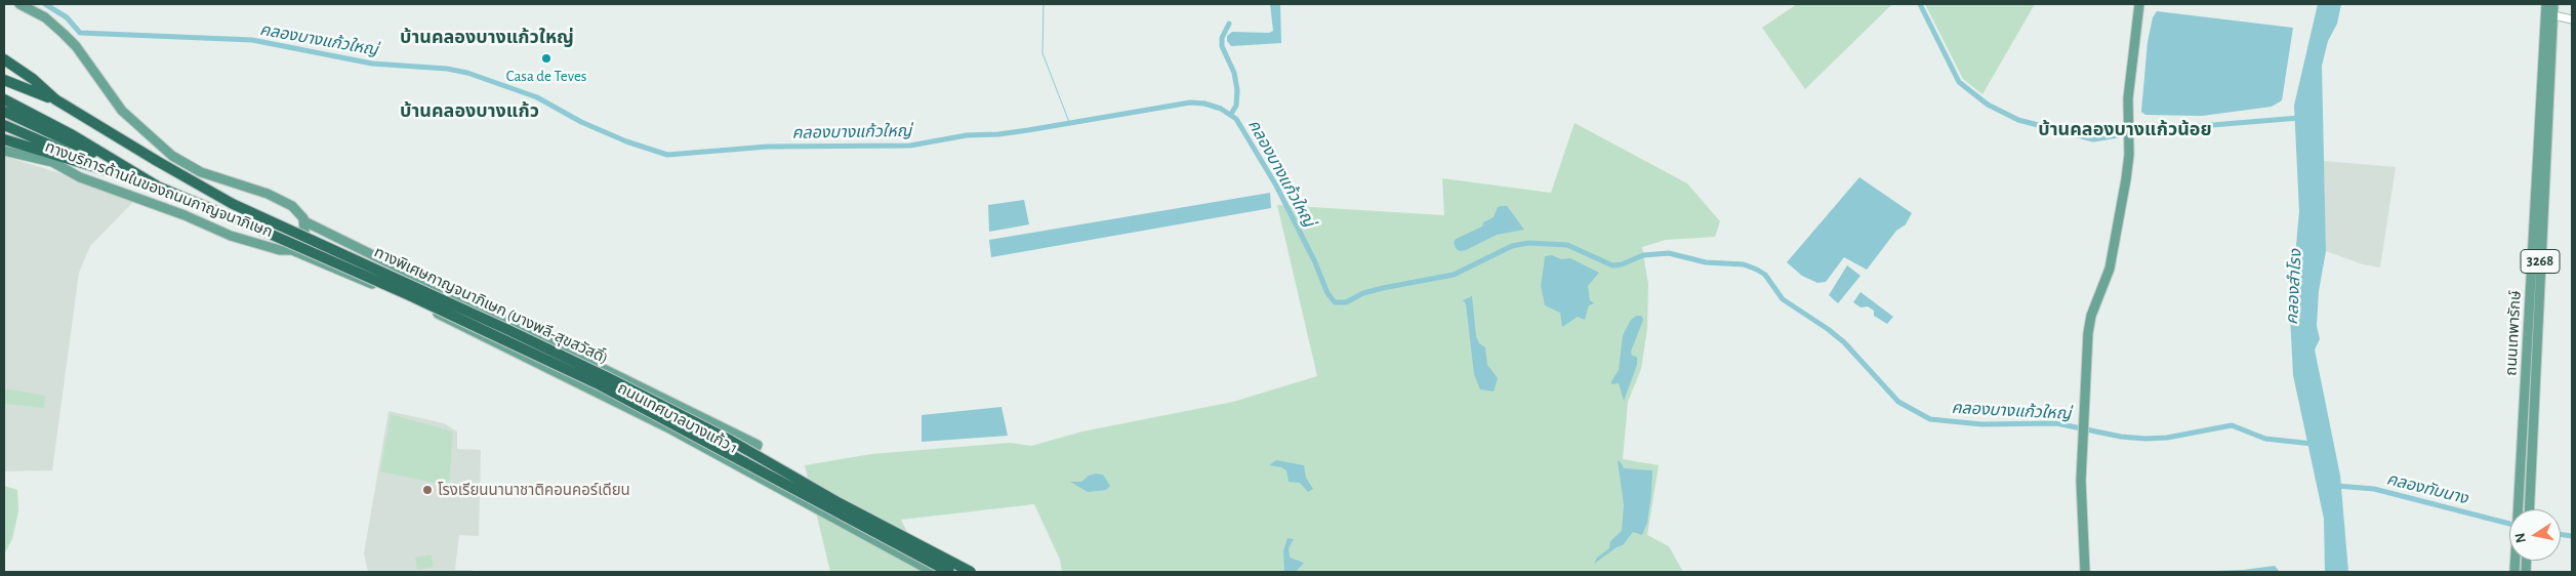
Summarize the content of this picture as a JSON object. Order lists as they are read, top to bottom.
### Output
{
  "streets": {
    "highway": ["ทางพิเศษกาญจนาภิเษก (บางพลี-สุขสวัสดิ์)"],
    "main road": [
      "ทางบริการด้านในของถนนกาญจนาภิเษก",
      "3268",
      "ถนนเทพารักษ์",
      "ถนนเทศบาลบางแก้ว 1"
    ]
  },
  "crossings": [
    ["ทางบริการด้านในของถนนกาญจนาภิเษก", "ถนนเทศบาลบางแก้ว 1"]
  ],
  "districts": ["บ้านคลองบางแก้วใหญ่", "บ้านคลองบางแก้ว", "บ้านคลองบางแก้วน้อย"],
  "water": ["คลองบางแก้วใหญ่", "คลองสำโรง", "คลองทับนาง"],
  "places": ["Casa de Teves", "โรงเรียนนานาชาติคอนคอร์เดียน"],
  "north": "left"
}
